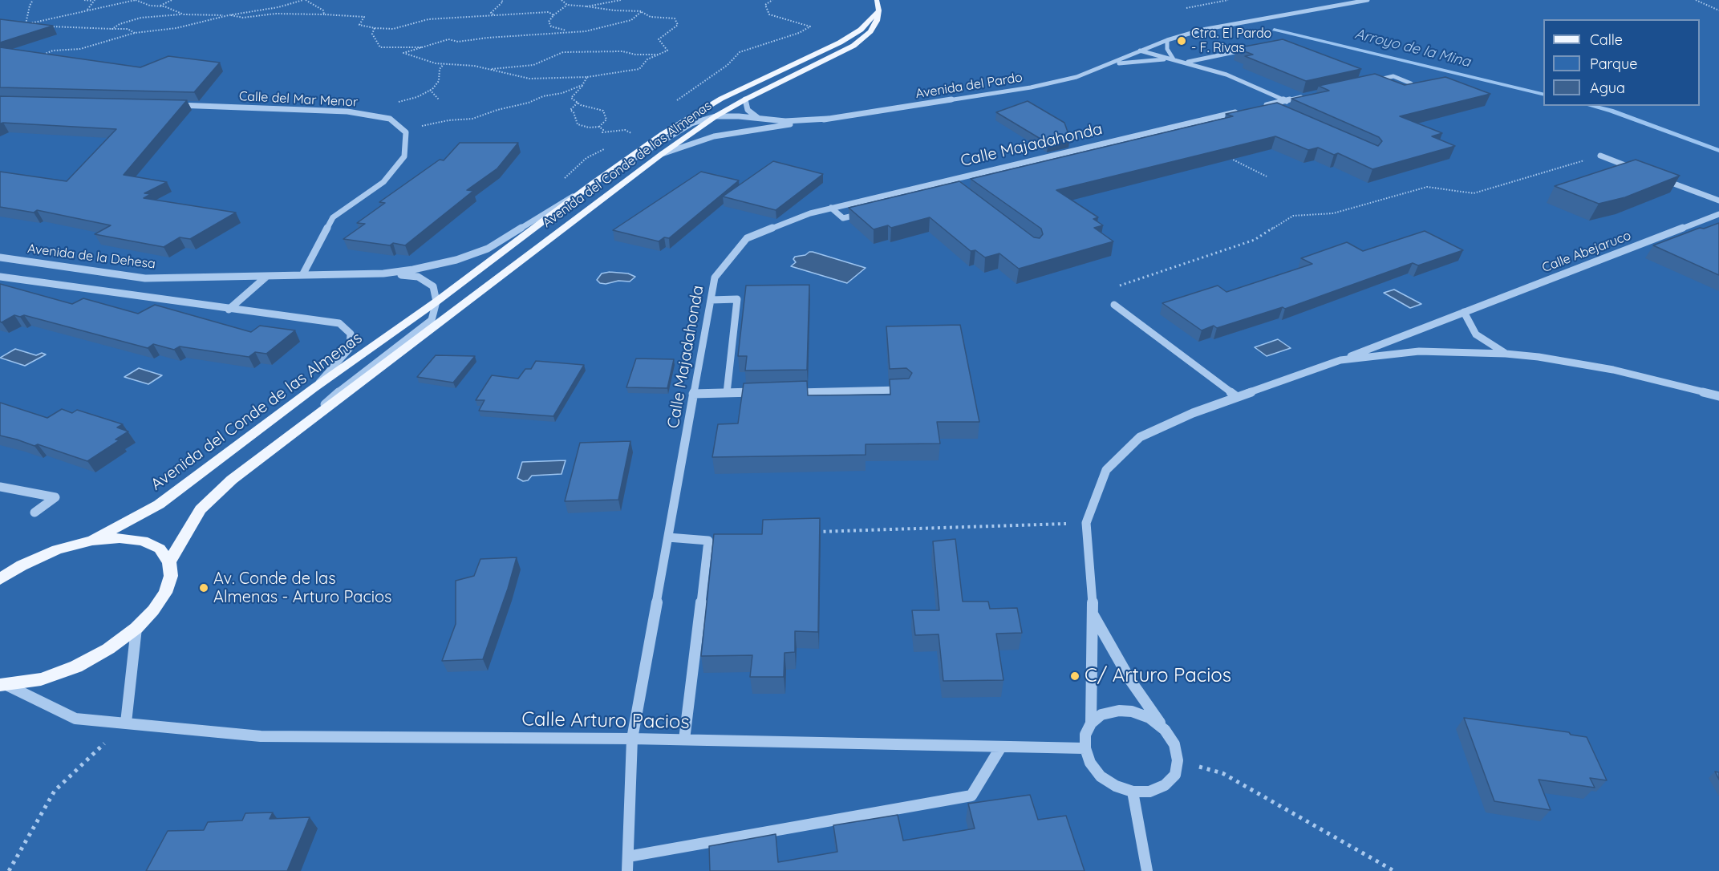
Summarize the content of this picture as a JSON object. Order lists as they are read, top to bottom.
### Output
{
  "streets": {
    "main road": ["Avenida del Conde de las Almenas"],
    "street": [
      "Avenida del Pardo",
      "Calle del Mar Menor",
      "Calle Majadahonda",
      "Calle Abejaruco",
      "Avenida de la Dehesa",
      "Calle Arturo Pacios"
    ]
  },
  "crossings": [
    ["Avenida del Pardo", "Calle Majadahonda"],
    ["Avenida del Pardo", "Avenida de la Dehesa"],
    ["Calle Majadahonda", "Calle Arturo Pacios"],
    ["Avenida del Conde de las Almenas", "Avenida de la Dehesa"]
  ],
  "water": ["Arroyo de la Mina"],
  "places": ["Ctra. El Pardo - F. Rivas", "Av. Conde de las Almenas - Arturo Pacios", "C/ Arturo Pacios"],
  "legend": ["Calle", "Parque", "Agua"]
}
